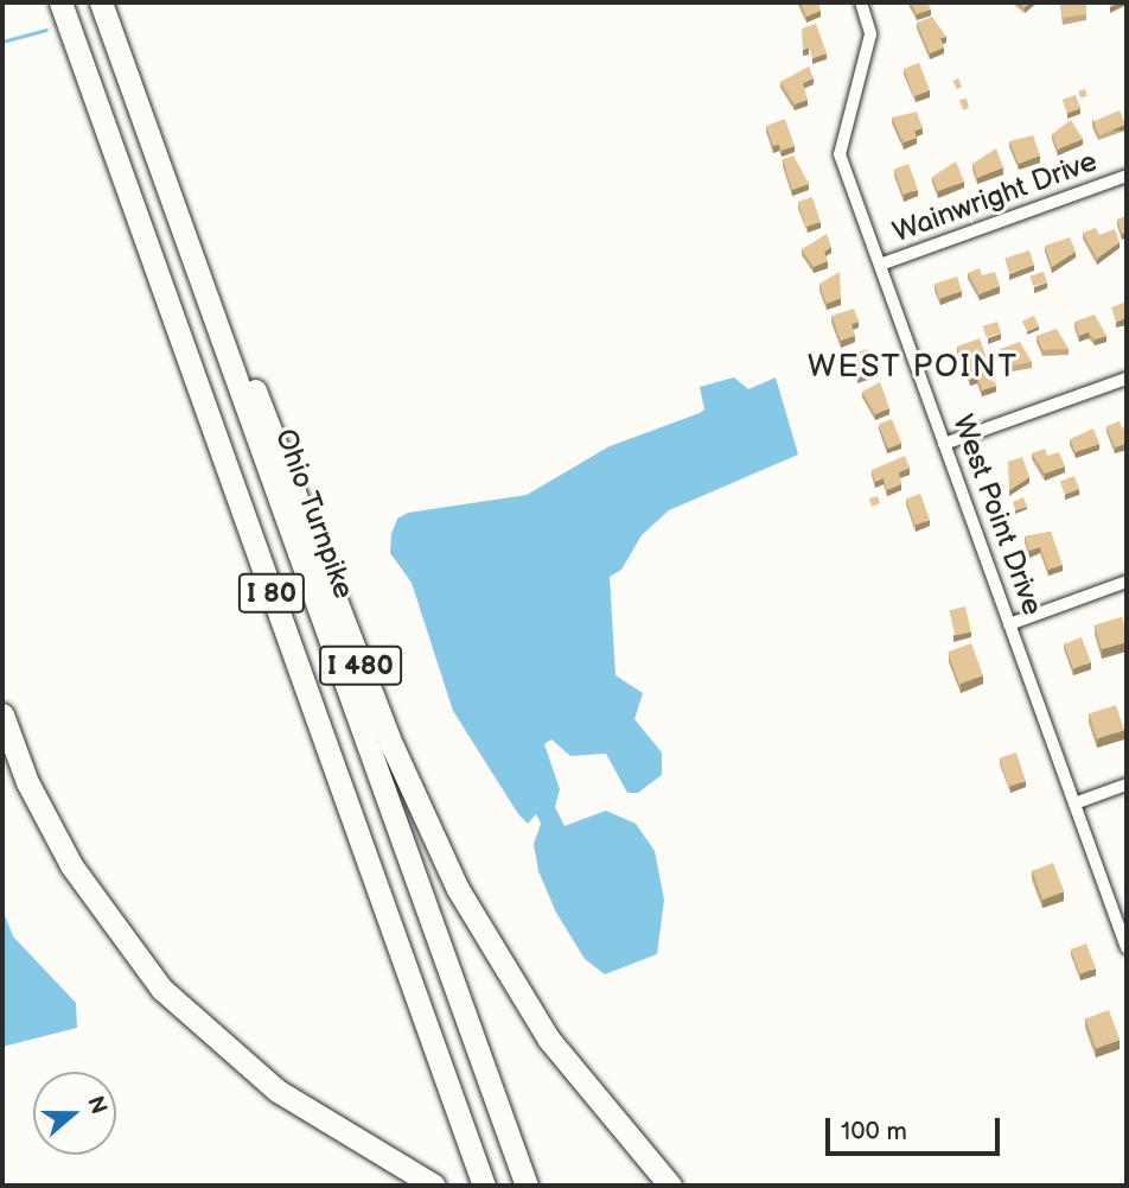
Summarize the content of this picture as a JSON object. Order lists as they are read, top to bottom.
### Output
{
  "streets": {
    "highway": ["Ohio Turnpike", "I 80", "I 480"],
    "street": ["Wainwright Drive", "West Point Drive"]
  },
  "crossings": [
    ["Wainwright Drive", "West Point Drive"],
    ["Ohio Turnpike", "I 480"]
  ],
  "districts": ["WEST POINT"],
  "scale_bar": "100 m",
  "north": "right"
}
